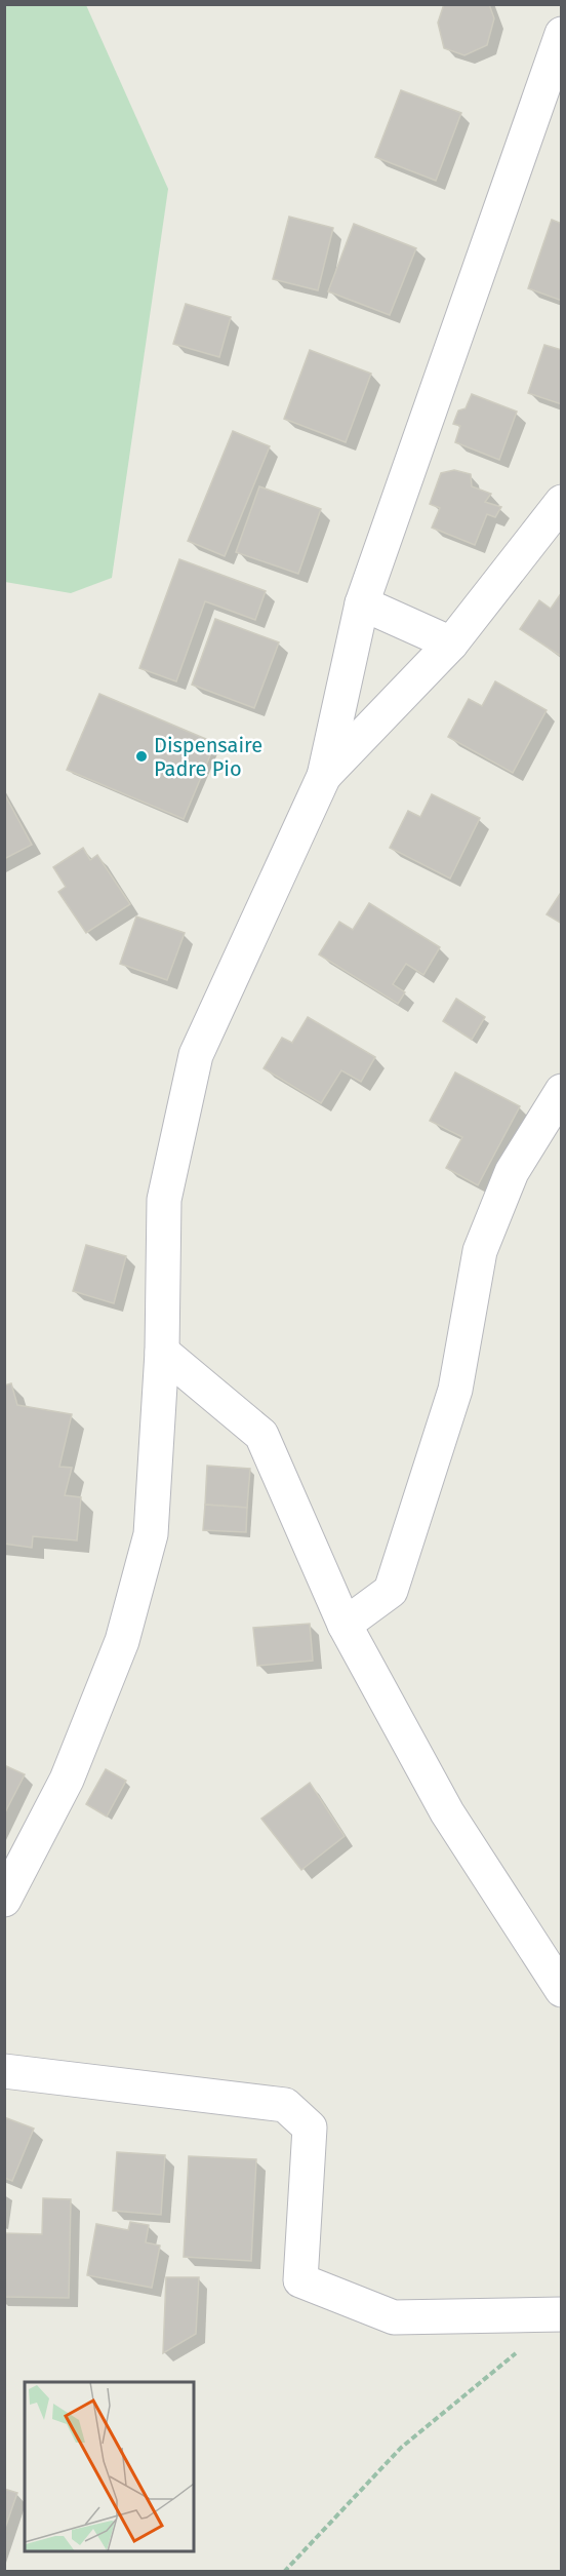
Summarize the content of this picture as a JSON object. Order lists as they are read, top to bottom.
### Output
{
  "places": ["Dispensaire Padre Pio"]
}
